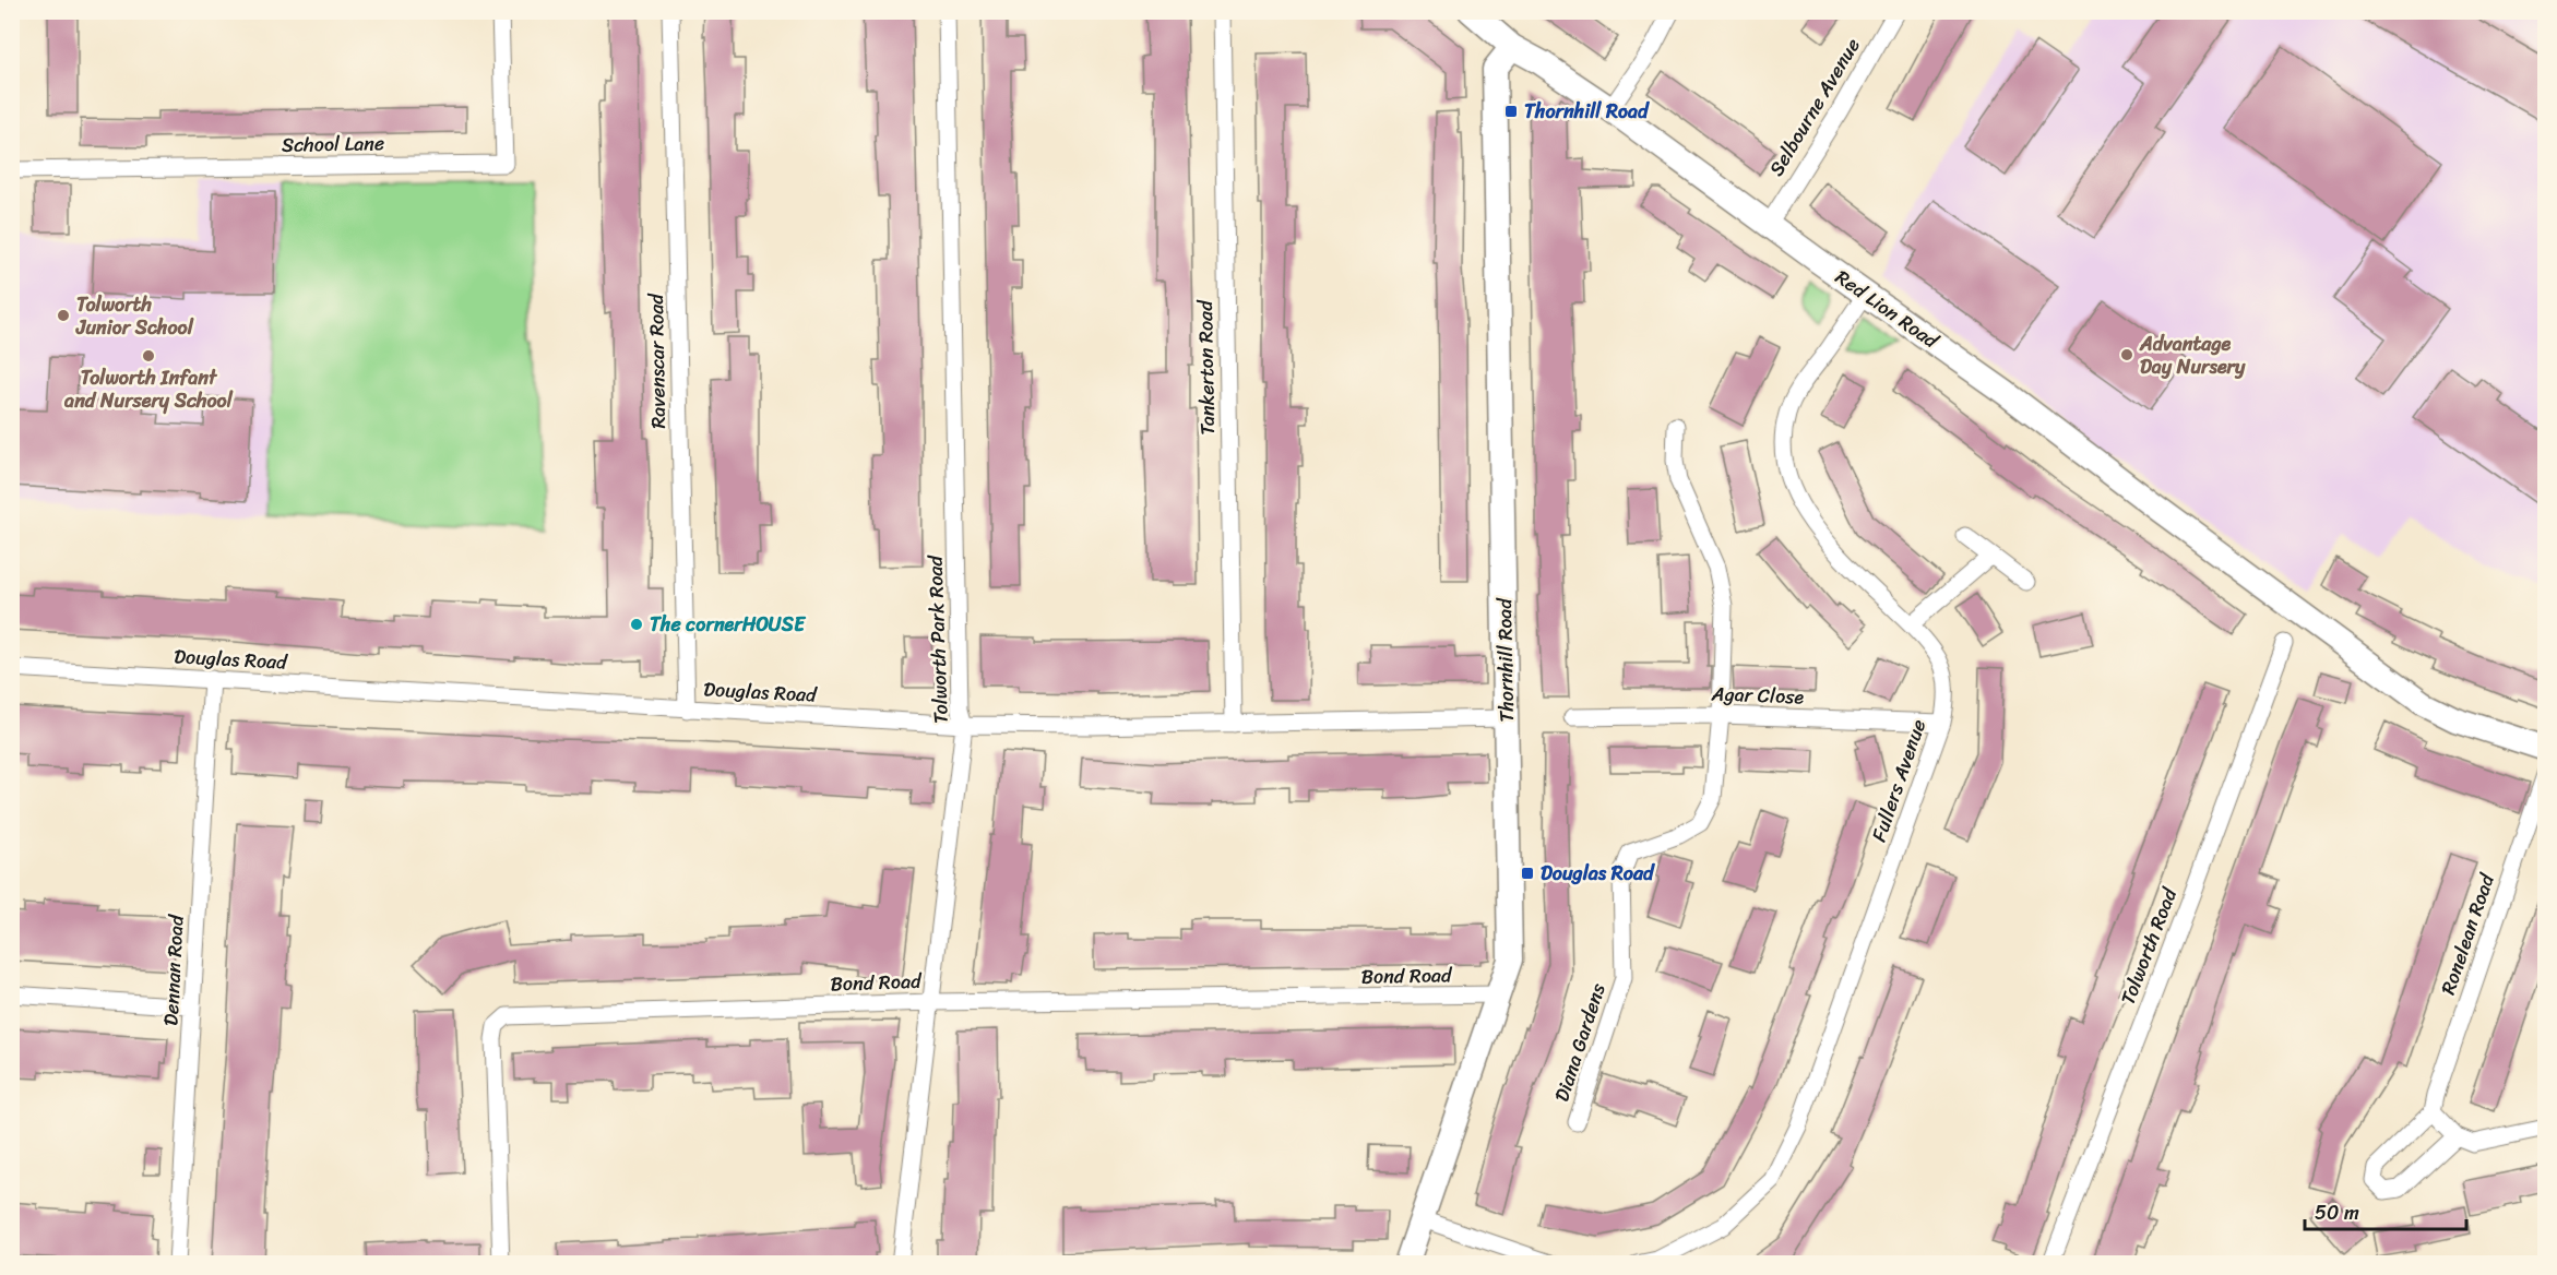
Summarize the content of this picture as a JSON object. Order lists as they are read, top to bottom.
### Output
{
  "streets": {
    "street": [
      "Selbourne Avenue",
      "School Lane",
      "Red Lion Road",
      "Ravenscar Road",
      "Tankerton Road",
      "Tolworth Park Road",
      "Douglas Road",
      "Thornhill Road",
      "Agar Close",
      "Fullers Avenue",
      "Ronelean Road",
      "Tolworth Road",
      "Dennan Road",
      "Bond Road",
      "Diana Gardens"
    ]
  },
  "crossings": [
    ["Selbourne Avenue", "Red Lion Road"],
    ["Red Lion Road", "Thornhill Road"],
    ["Red Lion Road", "Fullers Avenue"],
    ["Ravenscar Road", "Douglas Road"],
    ["Tankerton Road", "Douglas Road"],
    ["Tolworth Park Road", "Douglas Road"],
    ["Tolworth Park Road", "Bond Road"],
    ["Douglas Road", "Thornhill Road"],
    ["Douglas Road", "Dennan Road"],
    ["Thornhill Road", "Bond Road"],
    ["Agar Close", "Fullers Avenue"],
    ["Agar Close", "Diana Gardens"]
  ],
  "places": {
    "transit": ["Thornhill Road", "Douglas Road"],
    "other": [
      "Tolworth Junior School",
      "Advantage Day Nursery",
      "Tolworth Infant and Nursery School",
      "The cornerHOUSE"
    ]
  },
  "scale_bar": "50 m"
}
